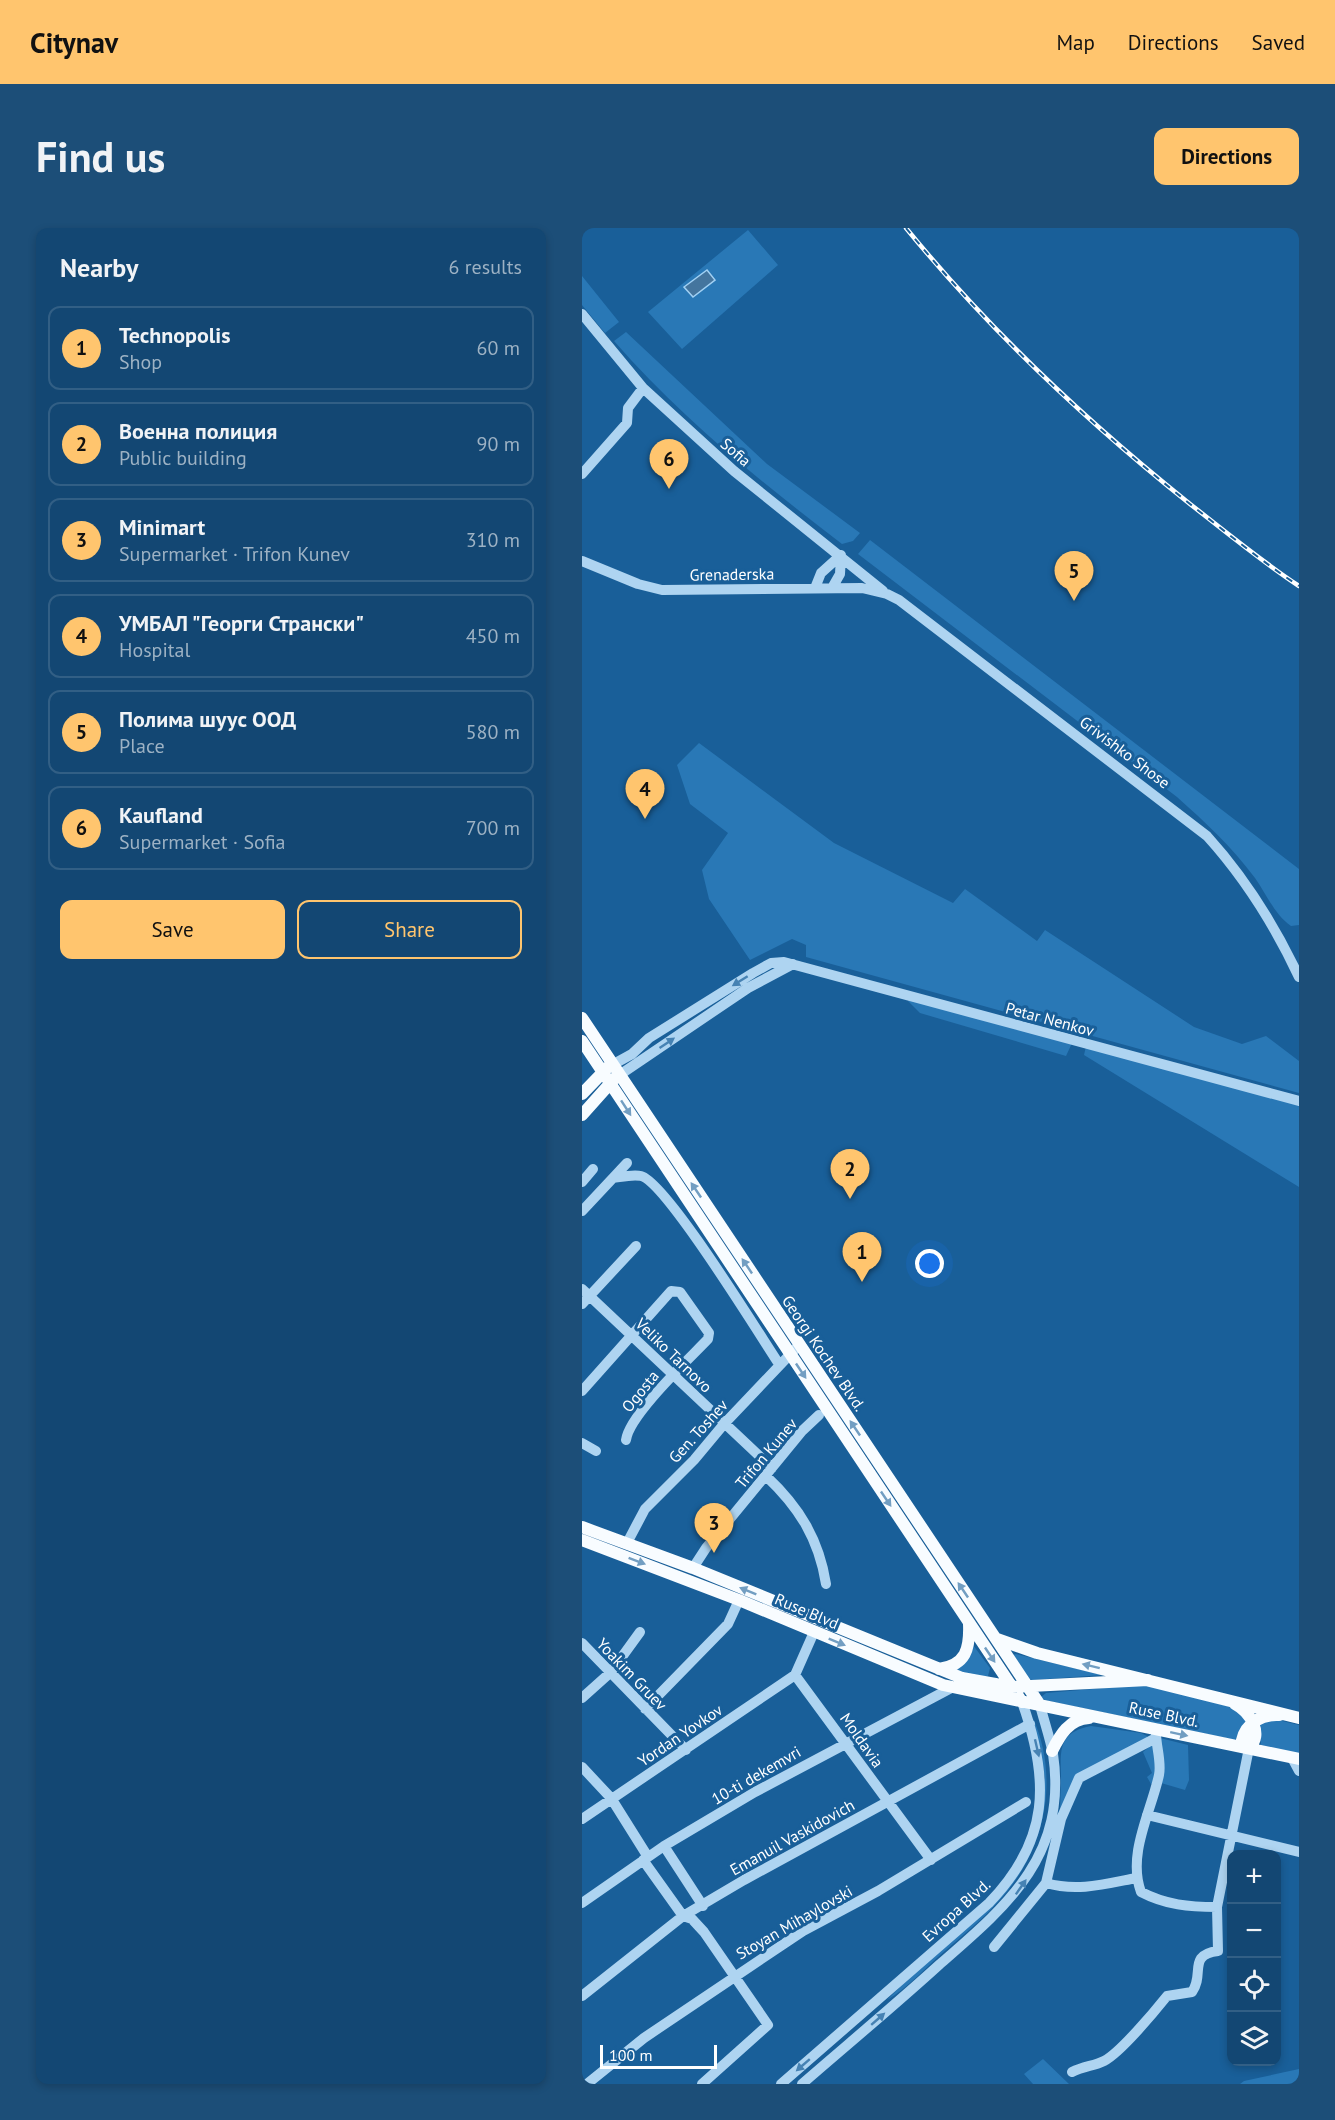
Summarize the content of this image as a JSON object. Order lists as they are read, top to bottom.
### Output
{
  "streets": {
    "main road": ["Georgi Kochev Blvd.", "Ruse Blvd", "Ruse Blvd."],
    "street": [
      "Sofia",
      "Grenaderska",
      "Grivishko Shose",
      "Petar Nenkov",
      "Veliko Tarnovo",
      "Ogosta",
      "Gen. Toshev",
      "Trifon Kunev",
      "Yoakim Gruev",
      "Yordan Yovkov",
      "Moldavia",
      "10-ti dekemvri",
      "Emanuil Vaskidovich",
      "Evropa Blvd.",
      "Stoyan Mihaylovski"
    ]
  },
  "crossings": [
    ["Sofia", "Grenaderska"],
    ["Sofia", "Grivishko Shose"],
    ["Grenaderska", "Grivishko Shose"],
    ["Petar Nenkov", "Georgi Kochev Blvd."],
    ["Georgi Kochev Blvd.", "Gen. Toshev"],
    ["Georgi Kochev Blvd.", "Ruse Blvd"],
    ["Georgi Kochev Blvd.", "Ruse Blvd."],
    ["Georgi Kochev Blvd.", "Evropa Blvd."],
    ["Veliko Tarnovo", "Ogosta"],
    ["Veliko Tarnovo", "Gen. Toshev"],
    ["Veliko Tarnovo", "Trifon Kunev"],
    ["Gen. Toshev", "Ruse Blvd"],
    ["Trifon Kunev", "Ruse Blvd"],
    ["Ruse Blvd", "Ruse Blvd."],
    ["Ruse Blvd", "10-ti dekemvri"],
    ["Ruse Blvd", "Evropa Blvd."],
    ["Yoakim Gruev", "Yordan Yovkov"],
    ["Ruse Blvd.", "Evropa Blvd."],
    ["Yordan Yovkov", "Moldavia"],
    ["Moldavia", "10-ti dekemvri"],
    ["Moldavia", "Emanuil Vaskidovich"],
    ["Moldavia", "Stoyan Mihaylovski"],
    ["Emanuil Vaskidovich", "Evropa Blvd."]
  ],
  "scale_bar": "100 m",
  "page": {
    "header": "Citynav",
    "nav": ["Map", "Directions", "Saved"],
    "buttons": [
      "Directions",
      ["Save", "Share"]
    ],
    "title": "Find us",
    "heading": ["Nearby", "6 results"],
    "list": [
      {
        "mark": "1",
        "name": "Technopolis",
        "note": "Shop",
        "value": "60 m"
      },
      {
        "mark": "2",
        "name": "Военна полиция",
        "note": "Public building",
        "value": "90 m"
      },
      {
        "mark": "3",
        "name": "Minimart",
        "note": "Supermarket · Trifon Kunev",
        "value": "310 m"
      },
      {
        "mark": "4",
        "name": "УМБАЛ \"Георги Странски\"",
        "note": "Hospital",
        "value": "450 m"
      },
      {
        "mark": "5",
        "name": "Полима шуус ООД",
        "note": "Place",
        "value": "580 m"
      },
      {
        "mark": "6",
        "name": "Kaufland",
        "note": "Supermarket · Sofia",
        "value": "700 m"
      }
    ],
    "pins": [
      "6",
      "5",
      "4",
      "2",
      "1",
      "3"
    ],
    "map_buttons": ["+", "−"],
    "scale": "100 m"
  }
}
